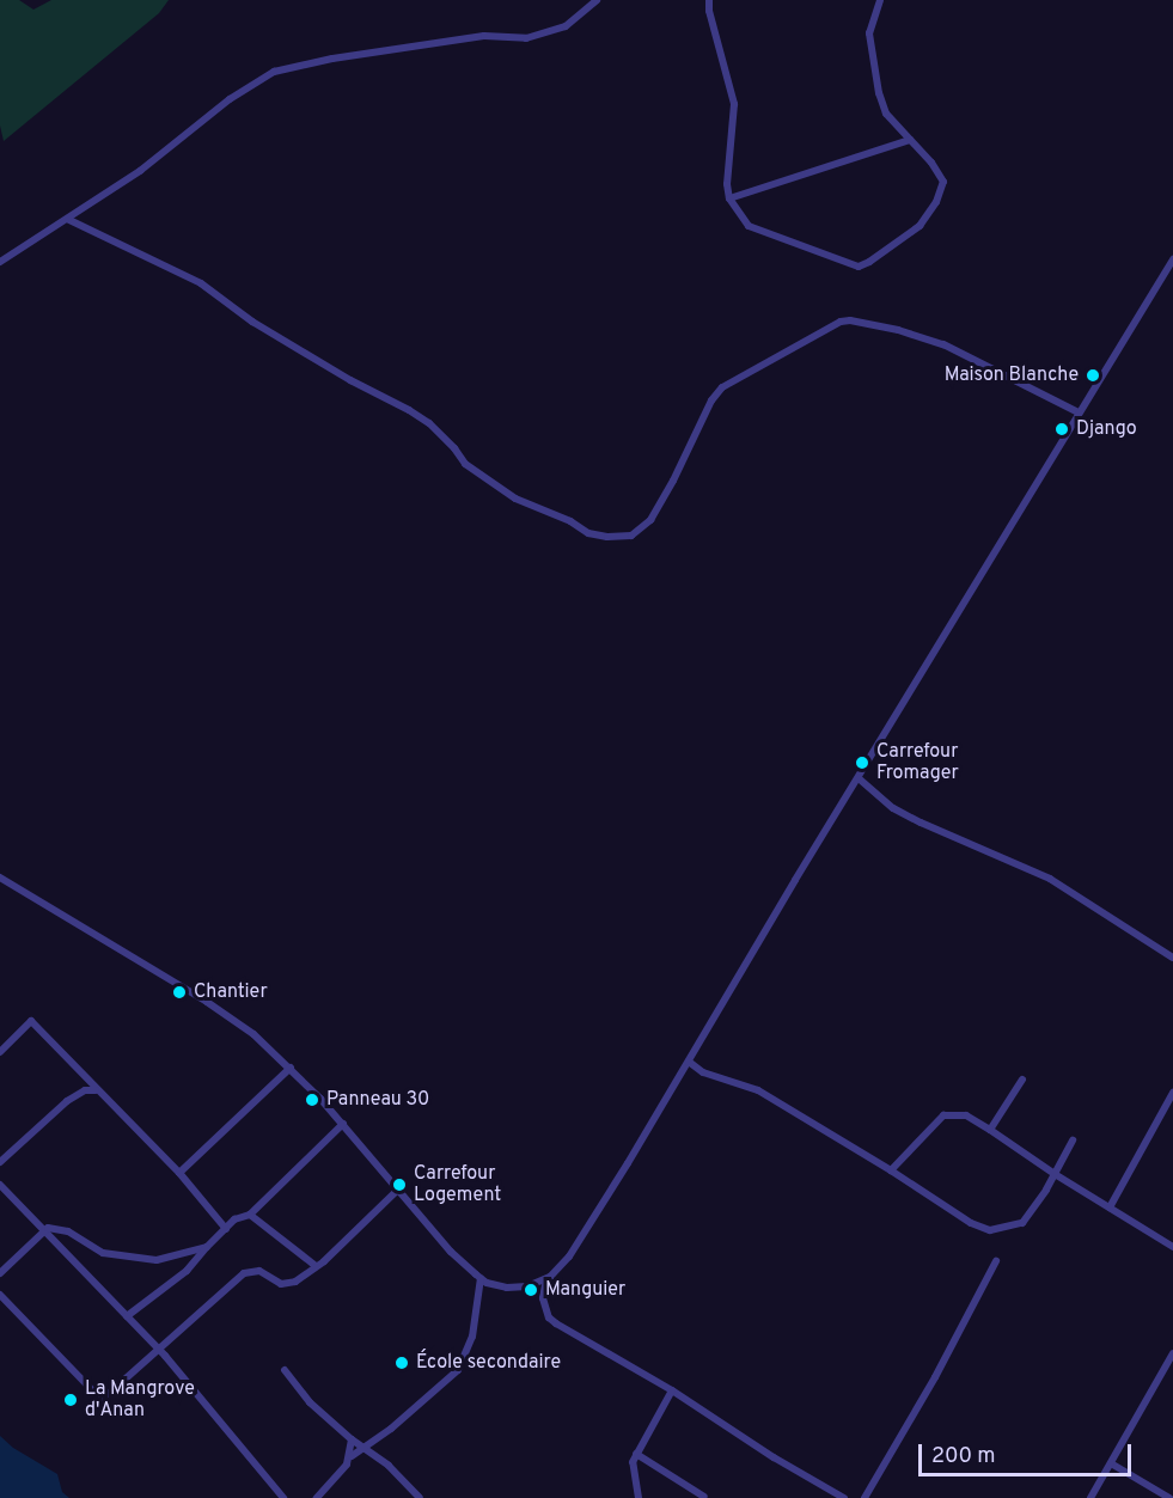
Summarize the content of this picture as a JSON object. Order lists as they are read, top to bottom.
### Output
{
  "places": [
    "Maison Blanche",
    "Django",
    "Carrefour Fromager",
    "Chantier",
    "Panneau 30",
    "Carrefour Logement",
    "Manguier",
    "École secondaire",
    "La Mangrove d'Anan"
  ],
  "scale_bar": "200 m"
}
